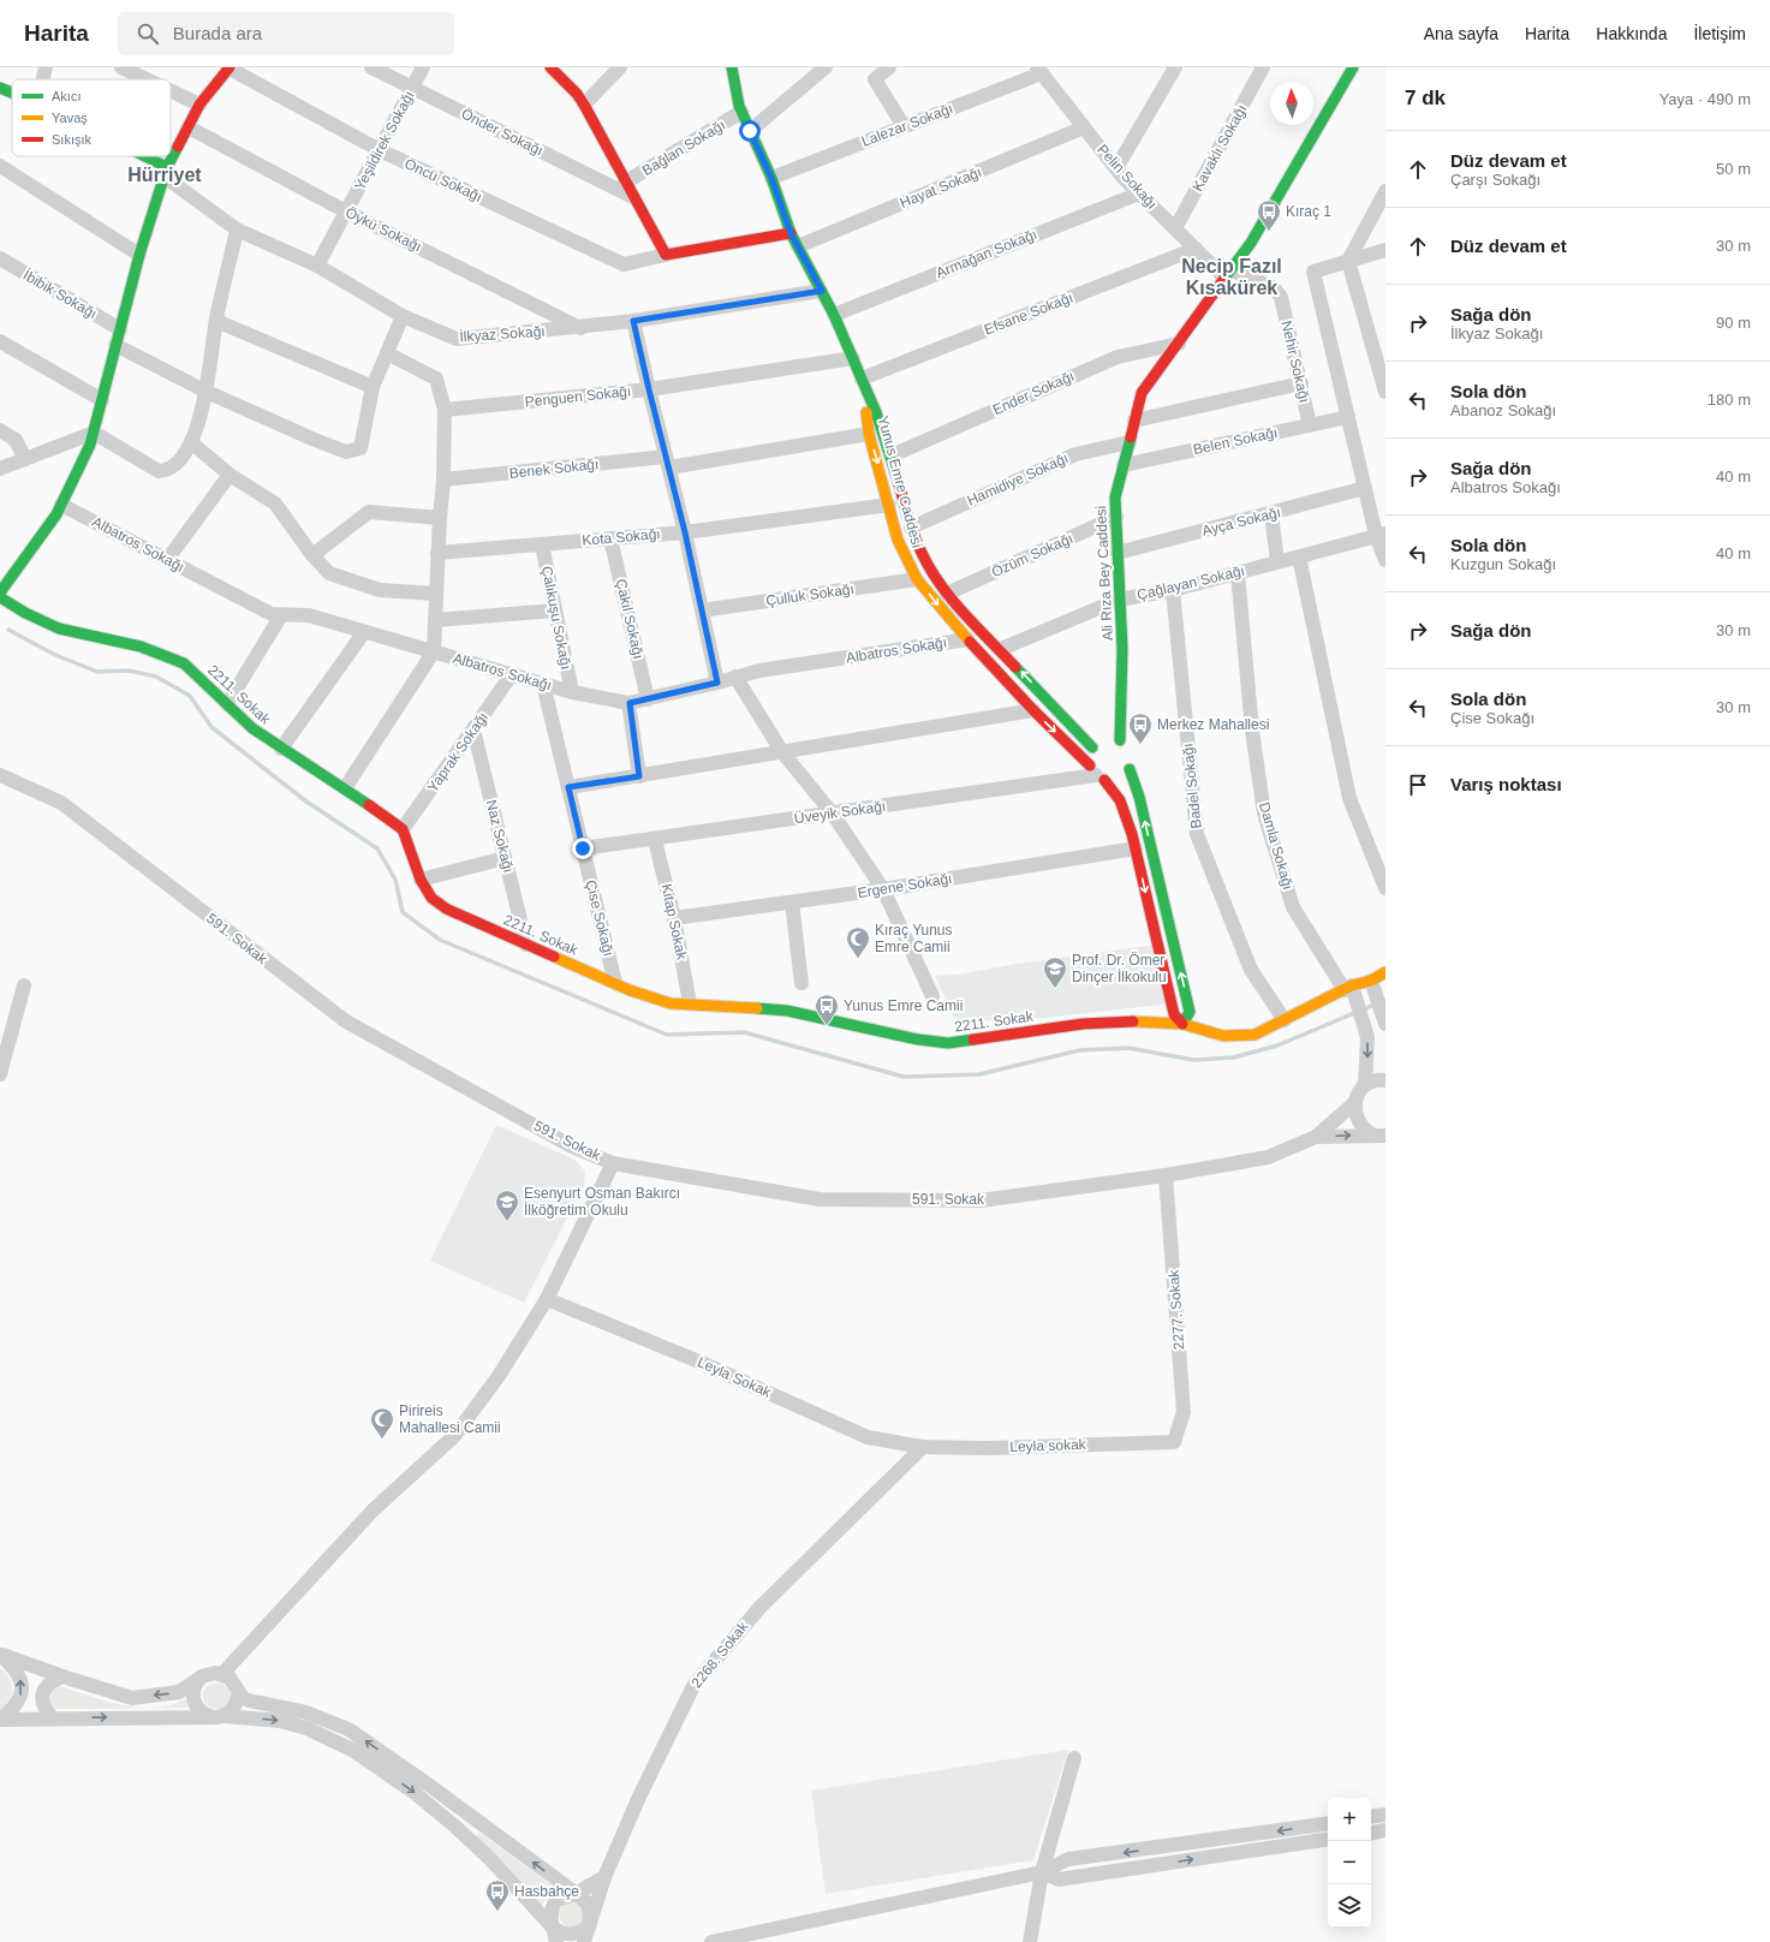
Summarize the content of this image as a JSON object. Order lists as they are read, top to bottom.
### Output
{
  "streets": {
    "street": [
      "Lalezar Sokağı",
      "Önder Sokağı",
      "Yeşildirek Sokağı",
      "Bağlan Sokağı",
      "Kavaklı Sokağı",
      "Pelin Sokağı",
      "Öncü Sokağı",
      "Hayat Sokağı",
      "Öykü Sokağı",
      "Armağan Sokağı",
      "İbibik Sokağı",
      "Efsane Sokağı",
      "İlkyaz Sokağı",
      "Nehir Sokağı",
      "Ender Sokağı",
      "Penguen Sokağı",
      "Belen Sokağı",
      "Benek Sokağı",
      "Hamidiye Sokağı",
      "Yunus Emre Caddesi",
      "Ayça Sokağı",
      "Kota Sokağı",
      "Albatros Sokağı",
      "Özüm Sokağı",
      "Ali Rıza Bey Caddesi",
      "Çağlayan Sokağı",
      "Çulluk Sokağı",
      "Çalıkuşu Sokağı",
      "Çakıl Sokağı",
      "2211. Sokak",
      "Yaprak Sokağı",
      "Badel Sokağı",
      "Üveyik Sokağı",
      "Naz Sokağı",
      "Damla Sokağı",
      "Ergene Sokağı",
      "Çise Sokağı",
      "Kitap Sokak",
      "591. Sokak",
      "2277. Sokak",
      "Leyla Sokak",
      "Leyla sokak",
      "2268. Sokak"
    ]
  },
  "crossings": [
    ["Lalezar Sokağı", "Pelin Sokağı"],
    ["Önder Sokağı", "Yeşildirek Sokağı"],
    ["Yeşildirek Sokağı", "Öncü Sokağı"],
    ["Yeşildirek Sokağı", "Öykü Sokağı"],
    ["Yeşildirek Sokağı", "İlkyaz Sokağı"],
    ["Kavaklı Sokağı", "Pelin Sokağı"],
    ["Pelin Sokağı", "Hayat Sokağı"],
    ["Pelin Sokağı", "Armağan Sokağı"],
    ["Pelin Sokağı", "Efsane Sokağı"],
    ["Pelin Sokağı", "Nehir Sokağı"],
    ["Pelin Sokağı", "Ali Rıza Bey Caddesi"],
    ["Öykü Sokağı", "İlkyaz Sokağı"],
    ["Efsane Sokağı", "Yunus Emre Caddesi"],
    ["Nehir Sokağı", "Belen Sokağı"],
    ["Nehir Sokağı", "Ali Rıza Bey Caddesi"],
    ["Ender Sokağı", "Yunus Emre Caddesi"],
    ["Ender Sokağı", "Ali Rıza Bey Caddesi"],
    ["Belen Sokağı", "Ali Rıza Bey Caddesi"],
    ["Benek Sokağı", "Yunus Emre Caddesi"],
    ["Hamidiye Sokağı", "Yunus Emre Caddesi"],
    ["Hamidiye Sokağı", "Ali Rıza Bey Caddesi"],
    ["Yunus Emre Caddesi", "Kota Sokağı"],
    ["Yunus Emre Caddesi", "Albatros Sokağı"],
    ["Yunus Emre Caddesi", "Özüm Sokağı"],
    ["Yunus Emre Caddesi", "Ali Rıza Bey Caddesi"],
    ["Yunus Emre Caddesi", "Çağlayan Sokağı"],
    ["Yunus Emre Caddesi", "Çulluk Sokağı"],
    ["Yunus Emre Caddesi", "Üveyik Sokağı"],
    ["Ayça Sokağı", "Ali Rıza Bey Caddesi"],
    ["Kota Sokağı", "Çalıkuşu Sokağı"],
    ["Kota Sokağı", "Çakıl Sokağı"],
    ["Albatros Sokağı", "Çalıkuşu Sokağı"],
    ["Albatros Sokağı", "Çakıl Sokağı"],
    ["Albatros Sokağı", "Yaprak Sokağı"],
    ["Albatros Sokağı", "Çise Sokağı"],
    ["Özüm Sokağı", "Ali Rıza Bey Caddesi"],
    ["Ali Rıza Bey Caddesi", "Çağlayan Sokağı"],
    ["Ali Rıza Bey Caddesi", "2211. Sokak"],
    ["Ali Rıza Bey Caddesi", "Üveyik Sokağı"],
    ["Çağlayan Sokağı", "Badel Sokağı"],
    ["Çağlayan Sokağı", "Damla Sokağı"],
    ["2211. Sokak", "Yaprak Sokağı"],
    ["2211. Sokak", "Badel Sokağı"],
    ["2211. Sokak", "Naz Sokağı"],
    ["2211. Sokak", "Damla Sokağı"],
    ["2211. Sokak", "Çise Sokağı"],
    ["2211. Sokak", "Kitap Sokak"],
    ["Yaprak Sokağı", "Naz Sokağı"],
    ["Üveyik Sokağı", "Çise Sokağı"],
    ["Üveyik Sokağı", "Kitap Sokak"],
    ["Ergene Sokağı", "Kitap Sokak"],
    ["591. Sokak", "2277. Sokak"],
    ["2277. Sokak", "Leyla sokak"],
    ["Leyla Sokak", "Leyla sokak"],
    ["Leyla Sokak", "2268. Sokak"],
    ["Leyla sokak", "2268. Sokak"]
  ],
  "districts": ["Hürriyet", "Necip Fazıl Kısakürek"],
  "places": {
    "bus stop": [
      "Kıraç 1",
      "Merkez Mahallesi",
      "Yunus Emre Camii",
      "Hasbahçe"
    ],
    "mosque": ["Kıraç Yunus Emre Camii", "Pirireis Mahallesi Camii"],
    "school or university": ["Prof. Dr. Ömer Dinçer İlkokulu", "Esenyurt Osman Bakırcı İlköğretim Okulu"]
  },
  "legend": ["Akıcı", "Yavaş", "Sıkışık"],
  "north": "top",
  "page": {
    "header": "Harita",
    "search": "Burada ara",
    "nav": [
      "Ana sayfa",
      "Harita",
      "Hakkında",
      "İletişim"
    ],
    "heading": ["7 dk", "Yaya · 490 m"],
    "list": [
      ["Düz devam et", "Çarşı Sokağı", "50 m"],
      ["Düz devam et", "30 m"],
      ["Sağa dön", "İlkyaz Sokağı", "90 m"],
      ["Sola dön", "Abanoz Sokağı", "180 m"],
      ["Sağa dön", "Albatros Sokağı", "40 m"],
      ["Sola dön", "Kuzgun Sokağı", "40 m"],
      ["Sağa dön", "30 m"],
      ["Sola dön", "Çise Sokağı", "30 m"],
      "Varış noktası"
    ],
    "map_buttons": ["+", "−"]
  }
}
